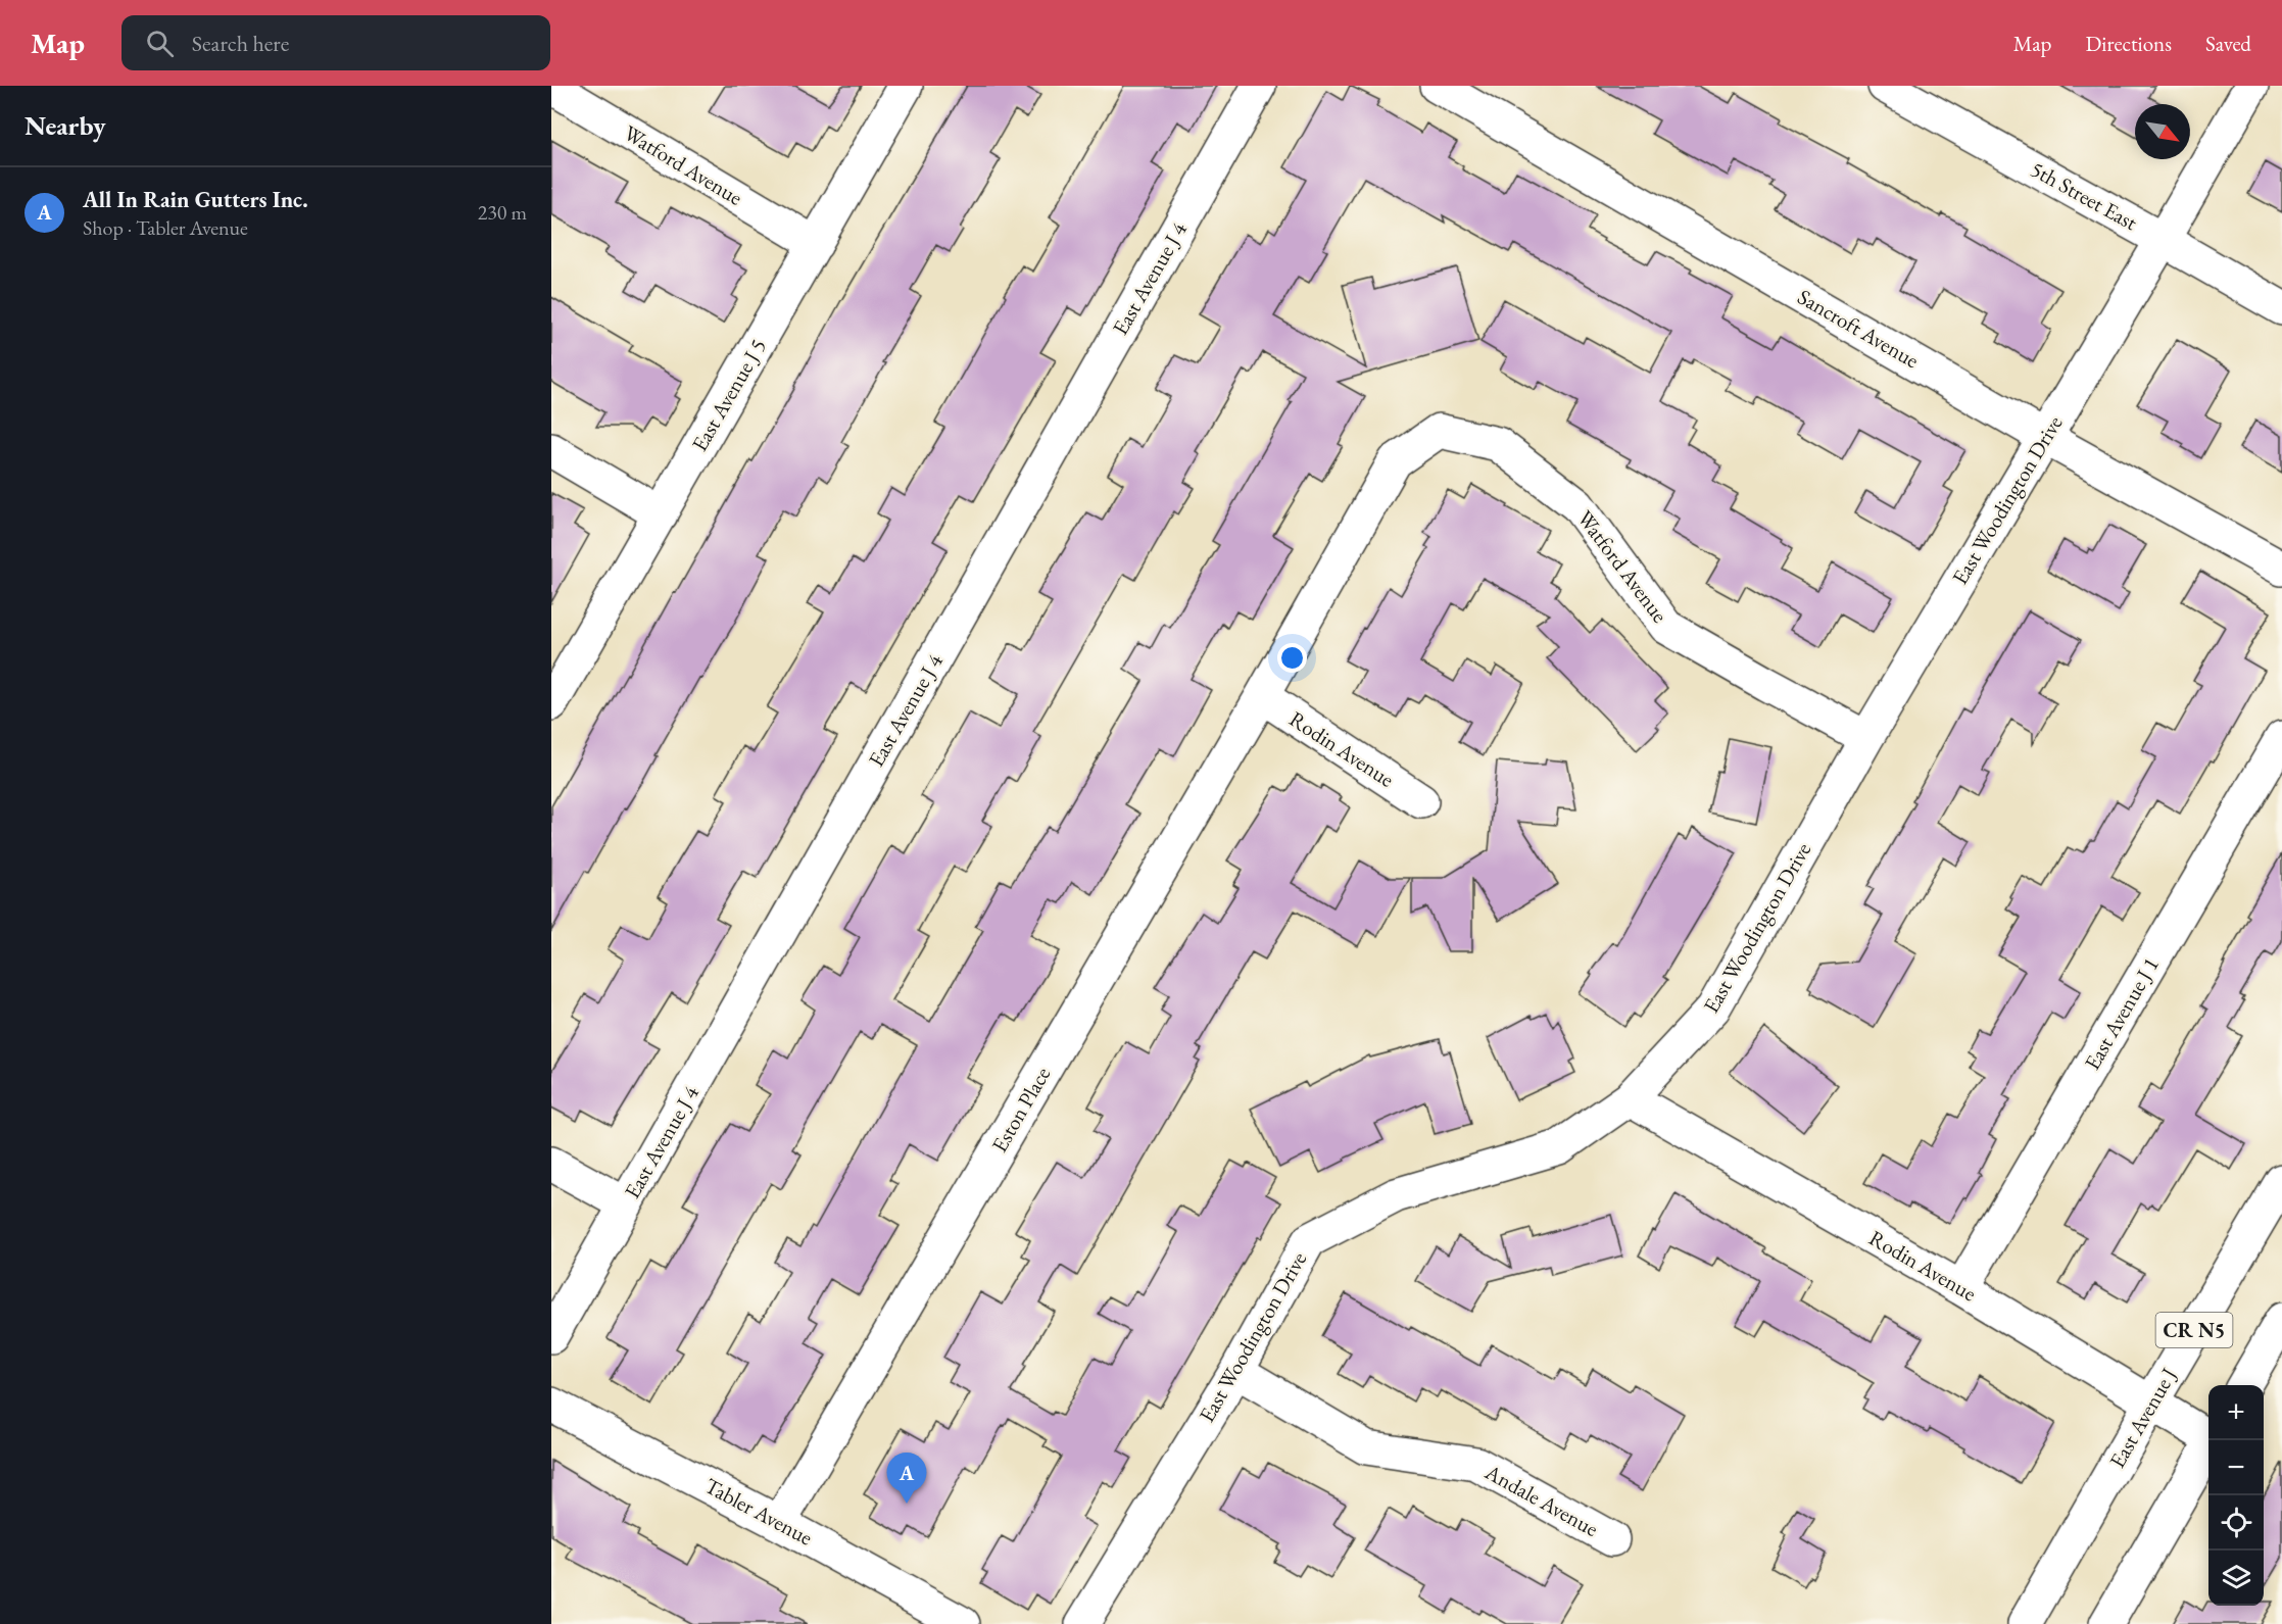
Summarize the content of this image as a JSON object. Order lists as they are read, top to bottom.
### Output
{
  "streets": {
    "street": [
      "Watford Avenue",
      "5th Street East",
      "East Avenue J 4",
      "Sancroft Avenue",
      "East Avenue J 5",
      "East Woodington Drive",
      "Rodin Avenue",
      "East Avenue J 1",
      "Eston Place",
      "CR N5",
      "East Avenue J",
      "Andale Avenue",
      "Tabler Avenue"
    ]
  },
  "crossings": [
    ["Watford Avenue", "East Avenue J 5"],
    ["Watford Avenue", "East Woodington Drive"],
    ["Watford Avenue", "Rodin Avenue"],
    ["Watford Avenue", "Eston Place"],
    ["5th Street East", "East Woodington Drive"],
    ["Sancroft Avenue", "East Woodington Drive"],
    ["East Woodington Drive", "Rodin Avenue"],
    ["East Woodington Drive", "Andale Avenue"],
    ["Rodin Avenue", "East Avenue J 1"],
    ["Rodin Avenue", "Eston Place"],
    ["Rodin Avenue", "East Avenue J"],
    ["Eston Place", "Tabler Avenue"]
  ],
  "north": "bottom right",
  "page": {
    "header": "Map",
    "search": "Search here",
    "nav": ["Map", "Directions", "Saved"],
    "heading": "Nearby",
    "list": [
      {
        "mark": "A",
        "name": "All In Rain Gutters Inc.",
        "note": "Shop · Tabler Avenue",
        "value": "230 m"
      }
    ],
    "map_buttons": ["+", "−"],
    "pins": "A"
  }
}
